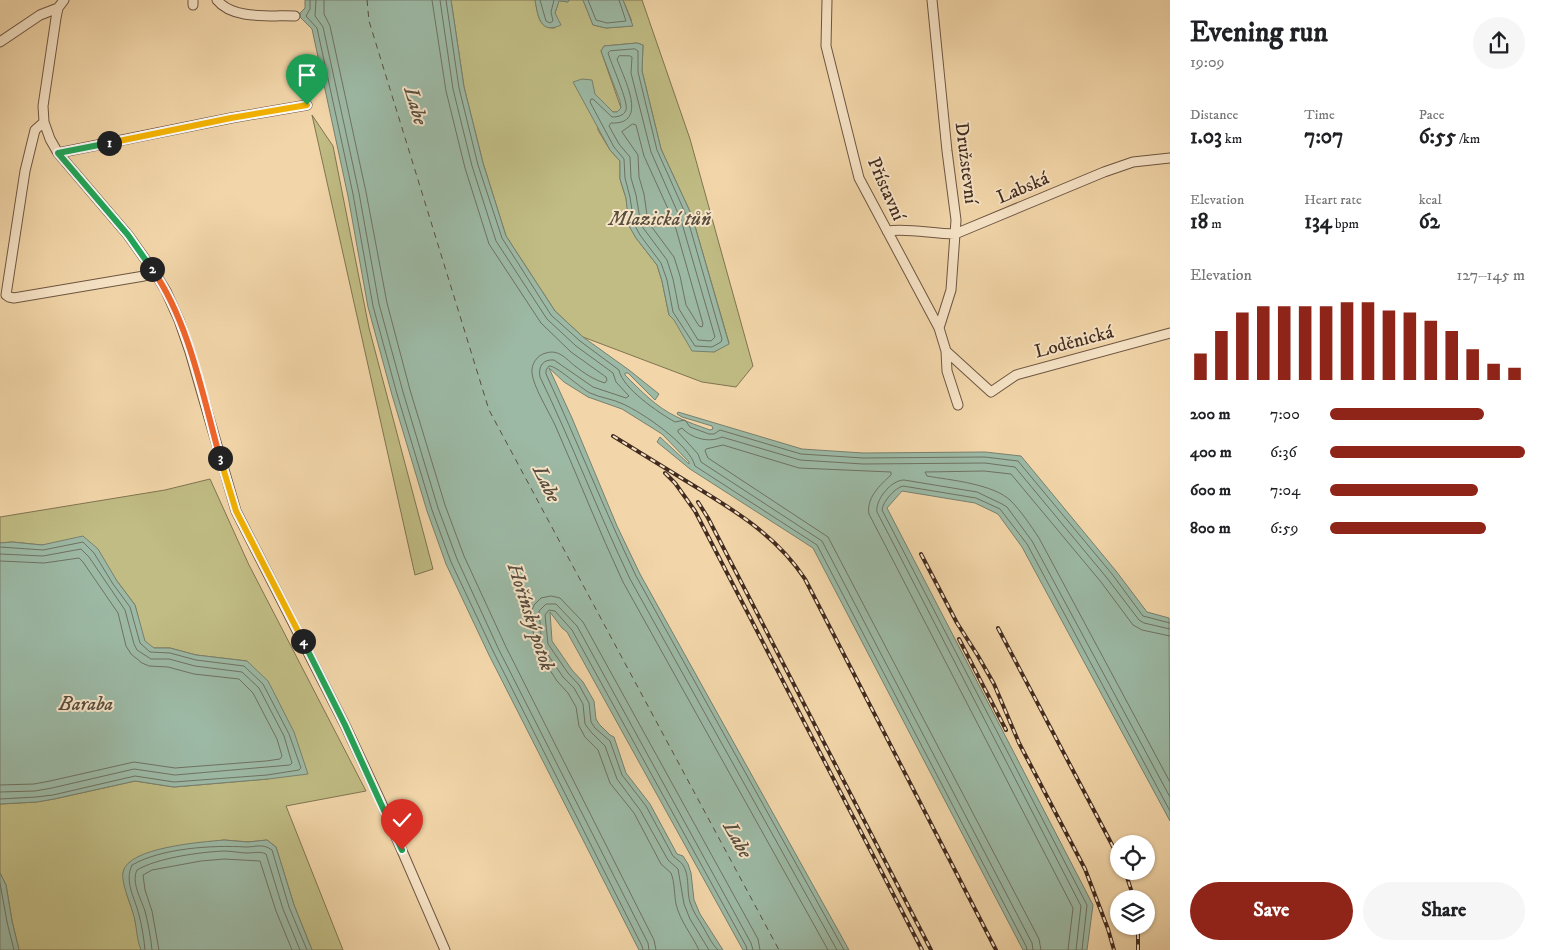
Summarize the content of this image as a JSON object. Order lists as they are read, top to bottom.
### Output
{
  "streets": {
    "street": [
      "Družstevní",
      "Labská",
      "Přístavní",
      "Loděnická"
    ]
  },
  "crossings": [
    ["Družstevní", "Labská"],
    ["Družstevní", "Přístavní"],
    ["Labská", "Přístavní"],
    ["Přístavní", "Loděnická"]
  ],
  "water": [
    "Labe",
    "Mlazická tůň",
    "Hořínský potok",
    "Baraba"
  ],
  "page": {
    "heading": ["Evening run", "19:09"],
    "stats": [
      ["Distance", "1.03 km"],
      ["Time", "7:07"],
      ["Pace", "6:55 /km"],
      ["Elevation", "18 m"],
      ["Heart rate", "134 bpm"],
      ["kcal", "62"]
    ],
    "pins": [
      "1",
      "2",
      "3",
      "4"
    ],
    "chart": ["Elevation", "127–145 m"],
    "list": [
      {
        "name": "200 m",
        "note": "7:00"
      },
      {
        "name": "400 m",
        "note": "6:36"
      },
      {
        "name": "600 m",
        "note": "7:04"
      },
      {
        "name": "800 m",
        "note": "6:59"
      }
    ],
    "buttons": ["Save", "Share"]
  }
}
